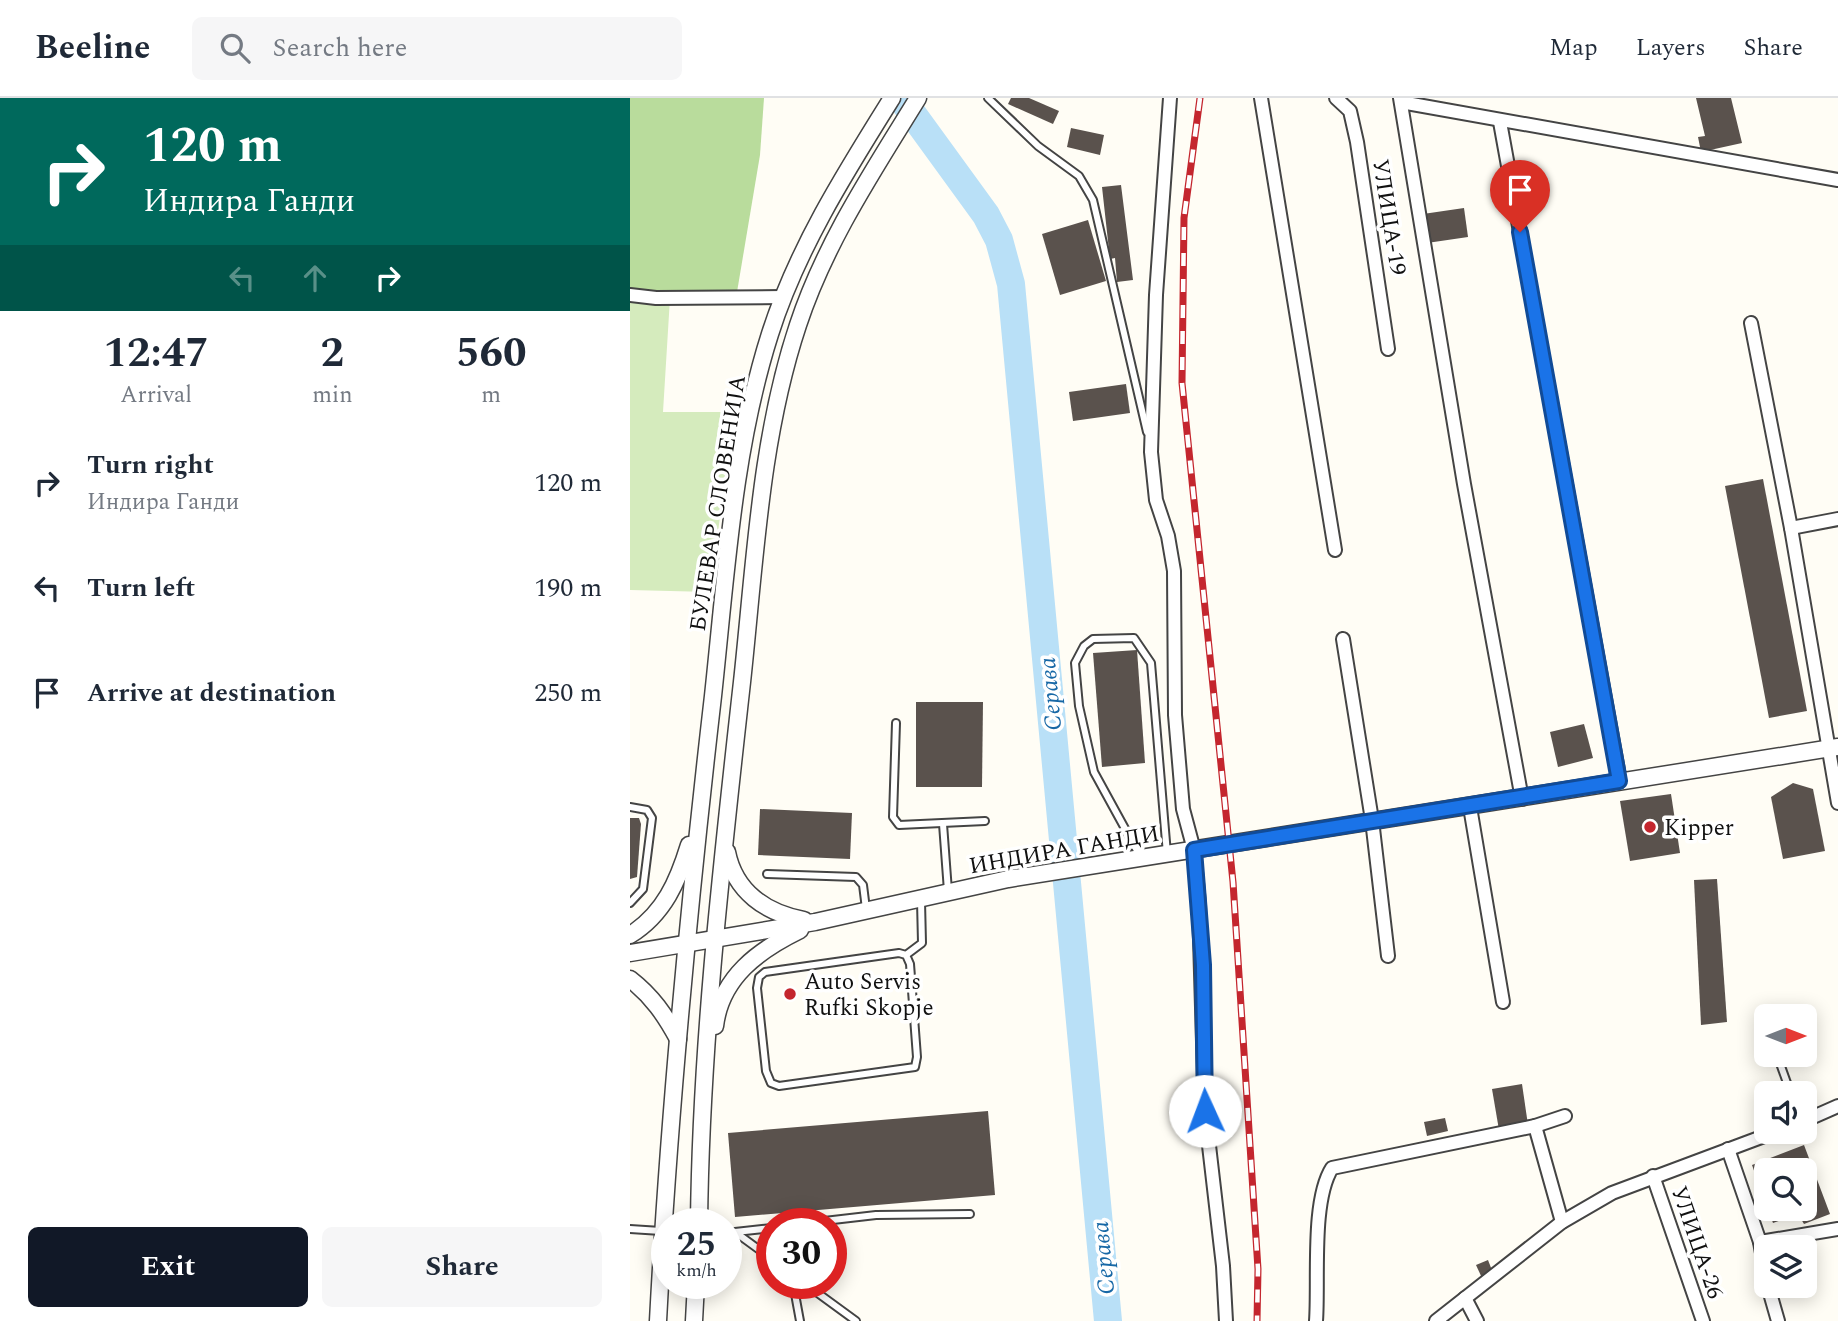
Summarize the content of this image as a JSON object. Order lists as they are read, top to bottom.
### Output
{
  "streets": {
    "street": [
      "УЛИЦА-19",
      "БУЛЕВАР СЛОВЕНИЈА",
      "ИНДИРА ГАНДИ",
      "УЛИЦА-26"
    ]
  },
  "crossings": [
    ["БУЛЕВАР СЛОВЕНИЈА", "ИНДИРА ГАНДИ"]
  ],
  "water": ["Серава"],
  "places": ["Kipper", "Auto Servis Rufki Skopje"],
  "north": "right",
  "page": {
    "header": "Beeline",
    "search": "Search here",
    "nav": ["Map", "Layers", "Share"],
    "turn": ["120 m", "Индира Ганди"],
    "eta": [
      "12:47",
      "Arrival",
      "2",
      "min",
      "560",
      "m"
    ],
    "list": [
      {
        "name": "Turn right",
        "note": "Индира Ганди",
        "value": "120 m"
      },
      {
        "name": "Turn left",
        "value": "190 m"
      },
      {
        "name": "Arrive at destination",
        "value": "250 m"
      }
    ],
    "speed": "25 km/h",
    "limit": "30",
    "buttons": ["Exit", "Share"]
  }
}
